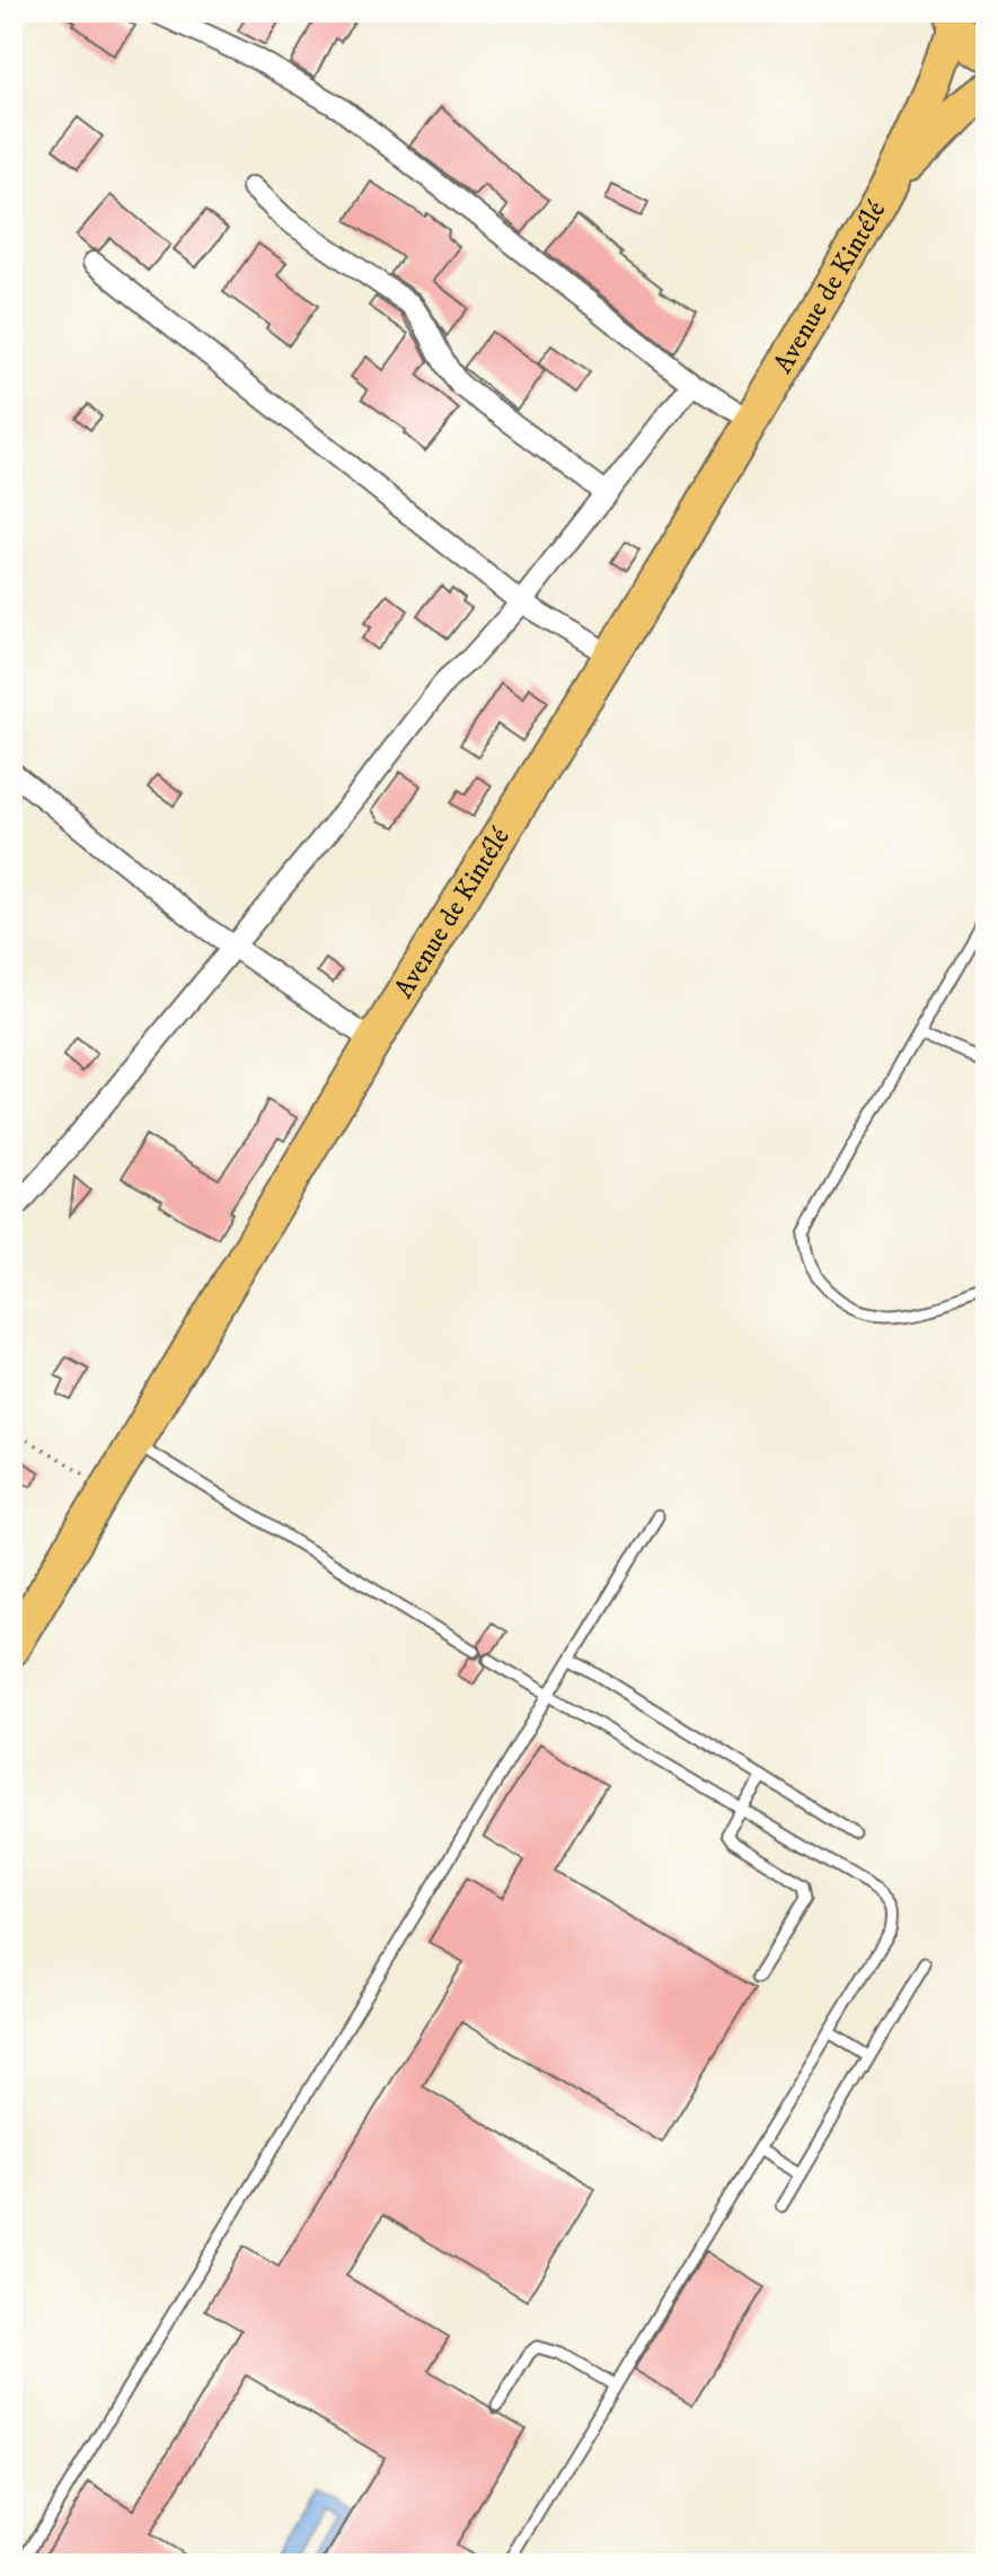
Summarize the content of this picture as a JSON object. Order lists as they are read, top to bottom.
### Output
{
  "streets": {
    "main road": ["Avenue de Kintélé"]
  }
}
